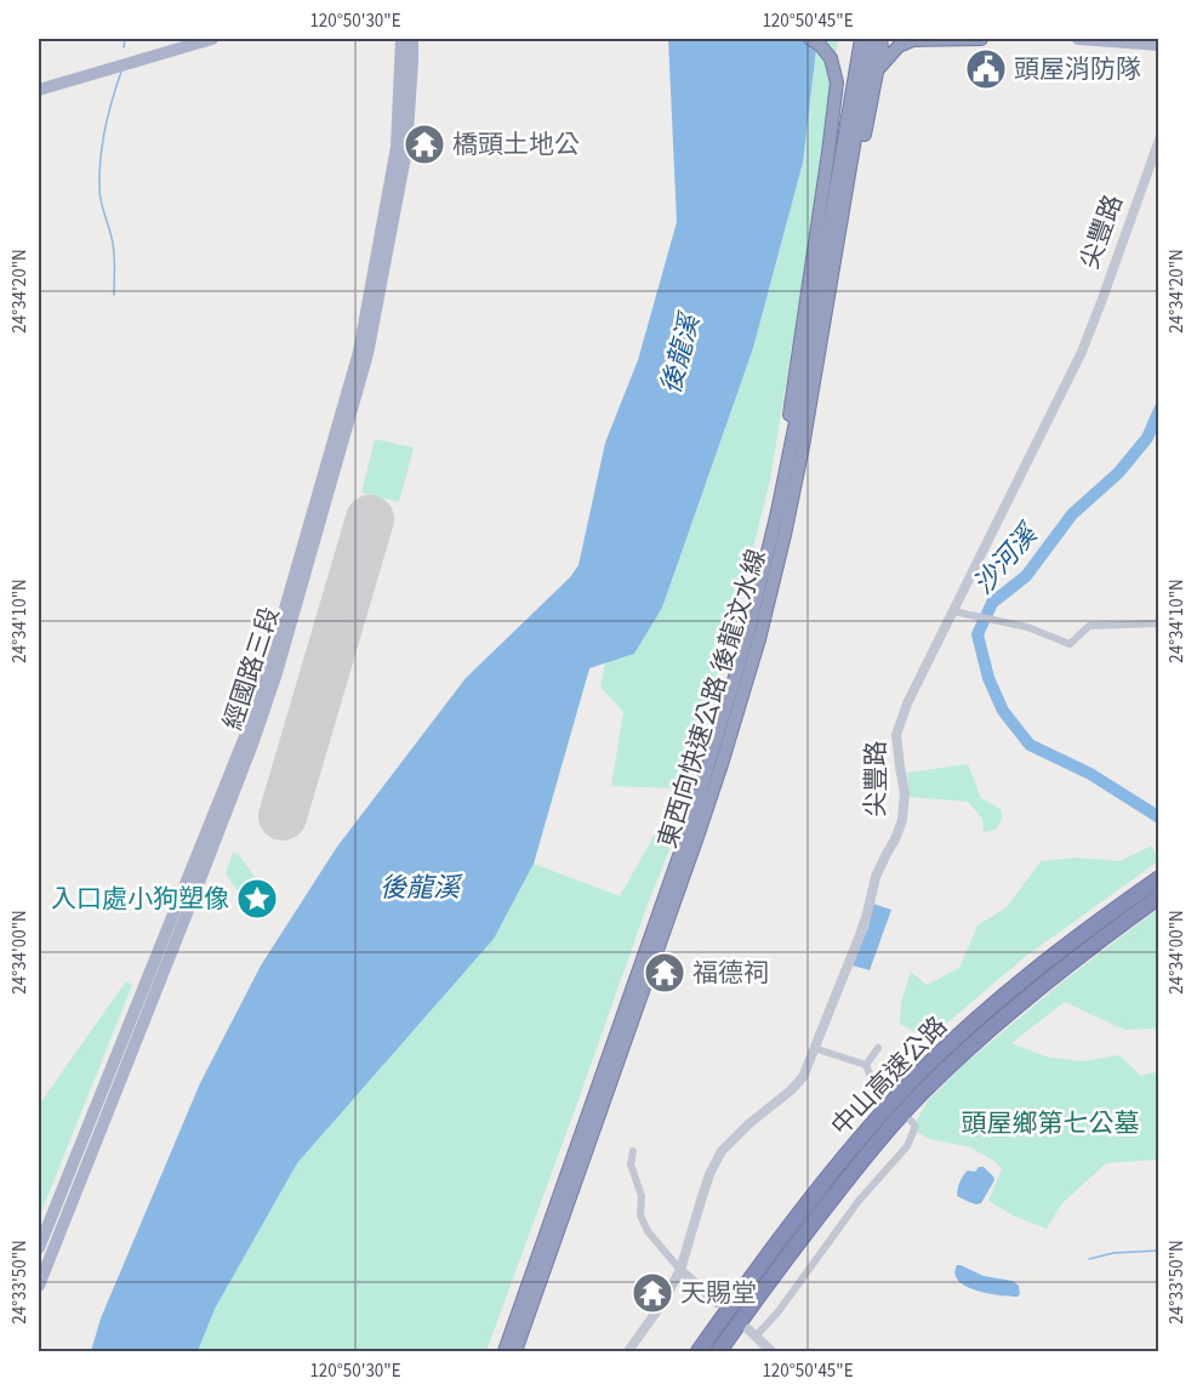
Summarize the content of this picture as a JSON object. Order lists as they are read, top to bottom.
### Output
{
  "streets": {
    "highway": ["東西向快速公路 後龍汶水線", "中山高速公路"],
    "main road": ["經國路三段"],
    "street": ["尖豐路"]
  },
  "water": ["後龍溪", "沙河溪"],
  "parks": ["頭屋鄉第七公墓"],
  "places": {
    "public building": ["頭屋消防隊"],
    "temple": ["橋頭土地公", "福德祠", "天賜堂"],
    "place": ["入口處小狗塑像"]
  },
  "coordinates": [
    "120°50'30\"E",
    "120°50'45\"E",
    "24°34'20\"N",
    "24°34'10\"N",
    "24°34'00\"N",
    "24°33'50\"N"
  ]
}
